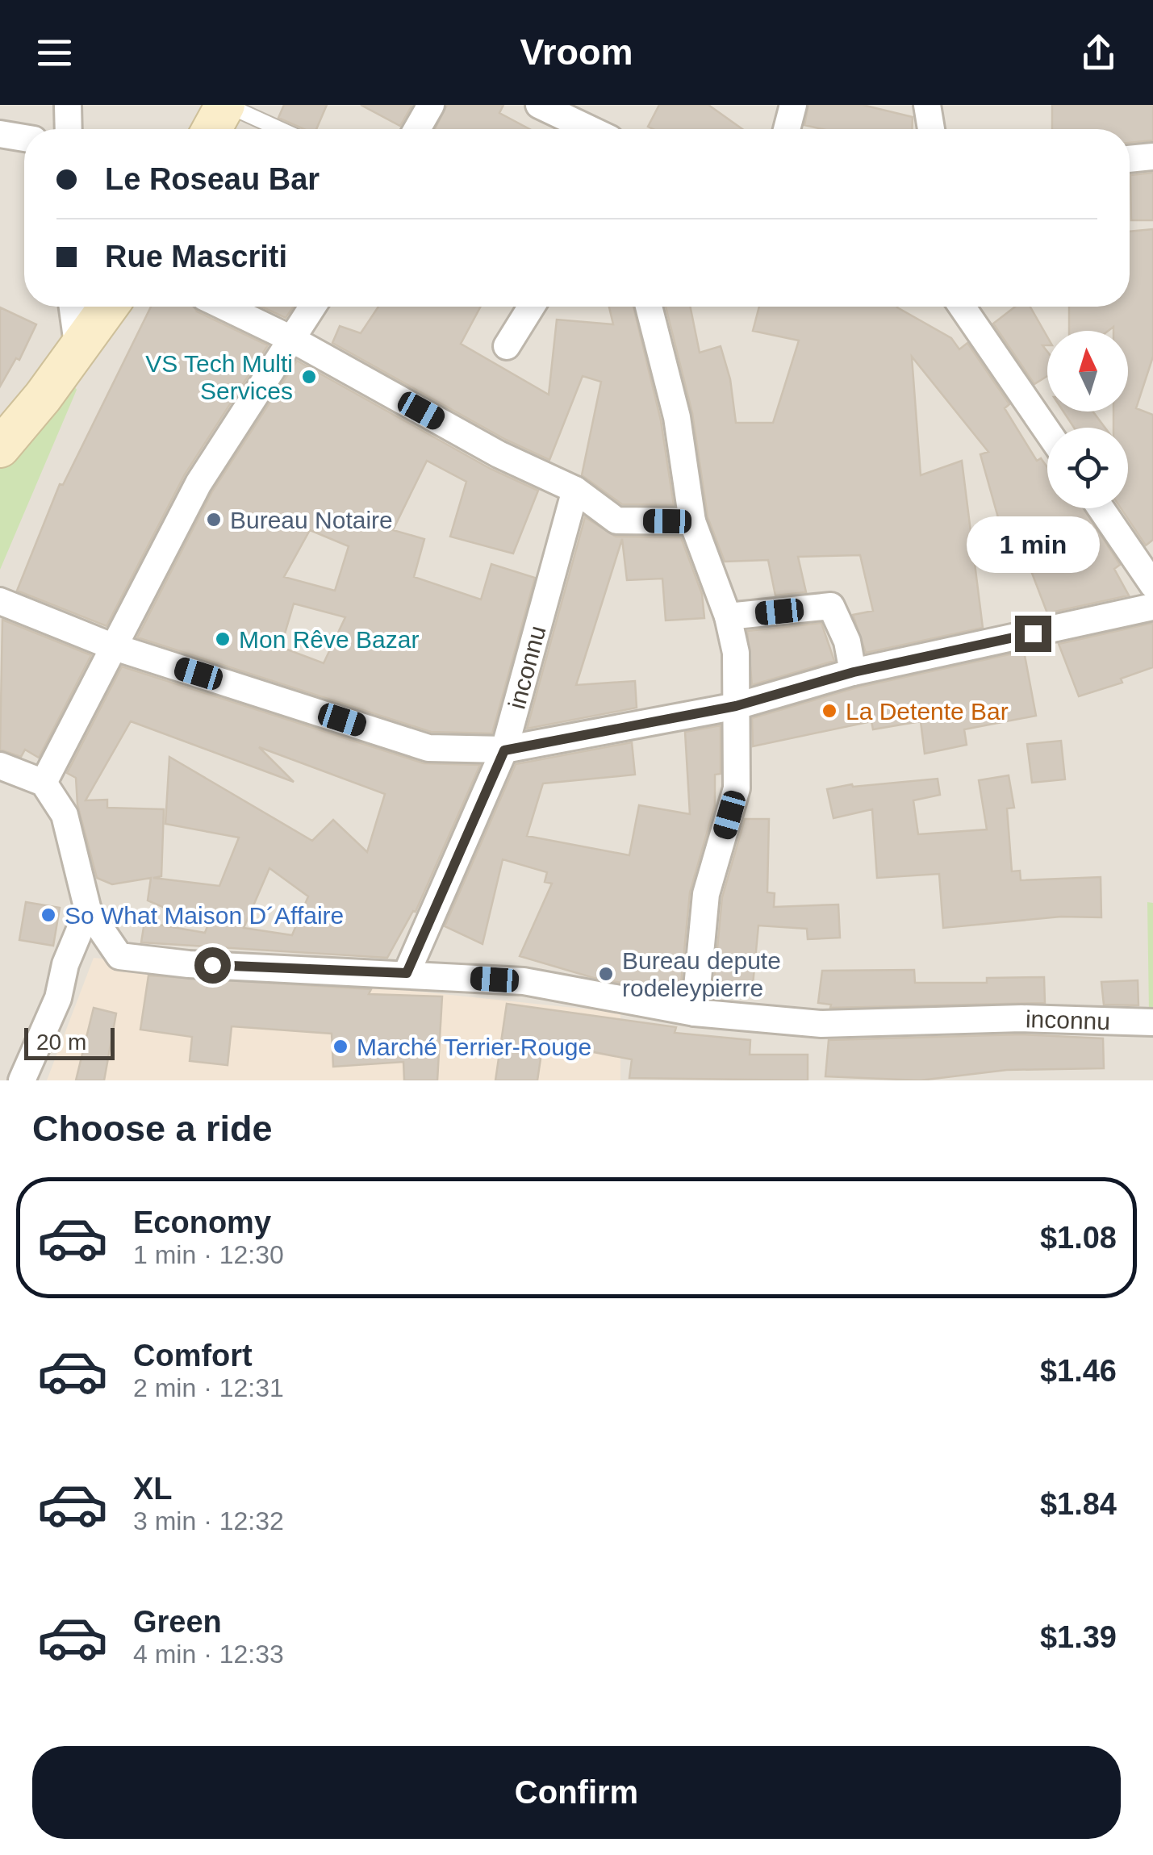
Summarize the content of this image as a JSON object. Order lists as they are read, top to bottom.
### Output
{
  "streets": {
    "street": ["inconnu"]
  },
  "places": [
    "VS Tech Multi Services",
    "Bureau Notaire",
    "Mon Rêve Bazar",
    "La Detente Bar",
    "So What Maison D´Affaire",
    "Bureau depute rodeleypierre",
    "Marché Terrier-Rouge"
  ],
  "scale_bar": "20 m",
  "north": "top",
  "page": {
    "header": "Vroom",
    "banner": ["Le Roseau Bar", "Rue Mascriti"],
    "bubble": "1 min",
    "scale": "20 m",
    "heading": "Choose a ride",
    "list": [
      {
        "name": "Economy",
        "note": "1 min · 12:30",
        "value": "$1.08"
      },
      {
        "name": "Comfort",
        "note": "2 min · 12:31",
        "value": "$1.46"
      },
      {
        "name": "XL",
        "note": "3 min · 12:32",
        "value": "$1.84"
      },
      {
        "name": "Green",
        "note": "4 min · 12:33",
        "value": "$1.39"
      }
    ],
    "buttons": "Confirm"
  }
}
